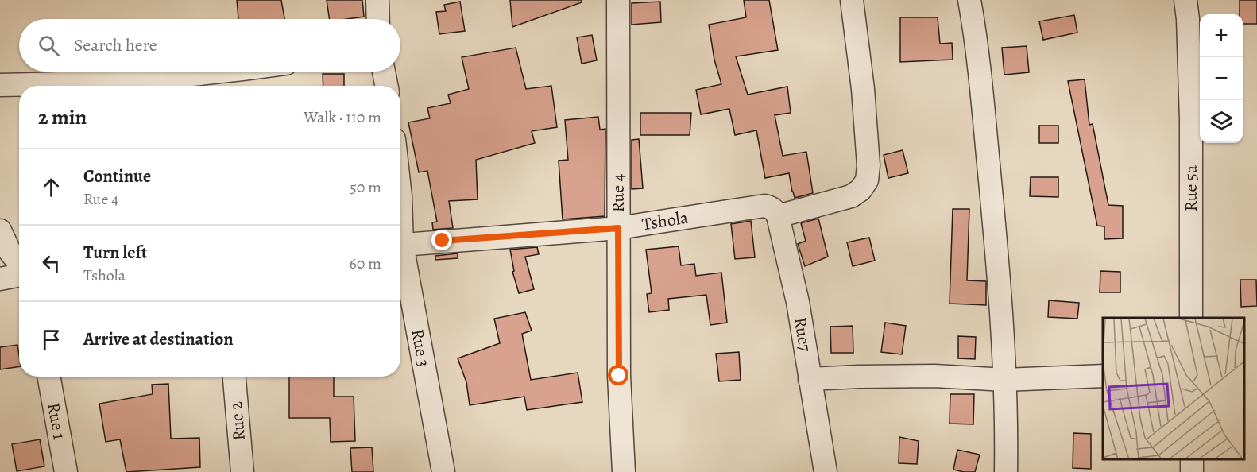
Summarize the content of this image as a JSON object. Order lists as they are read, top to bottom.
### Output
{
  "streets": {
    "street": [
      "Rue 5a",
      "Rue 4",
      "Tshola",
      "Rue7",
      "Rue 3",
      "Rue 1",
      "Rue 2"
    ]
  },
  "crossings": [
    ["Rue 4", "Tshola"],
    ["Tshola", "Rue7"]
  ],
  "page": {
    "map_buttons": ["+", "−"],
    "search": "Search here",
    "heading": ["2 min", "Walk · 110 m"],
    "list": [
      ["Continue", "Rue 4", "50 m"],
      ["Turn left", "Tshola", "60 m"],
      "Arrive at destination"
    ]
  }
}
